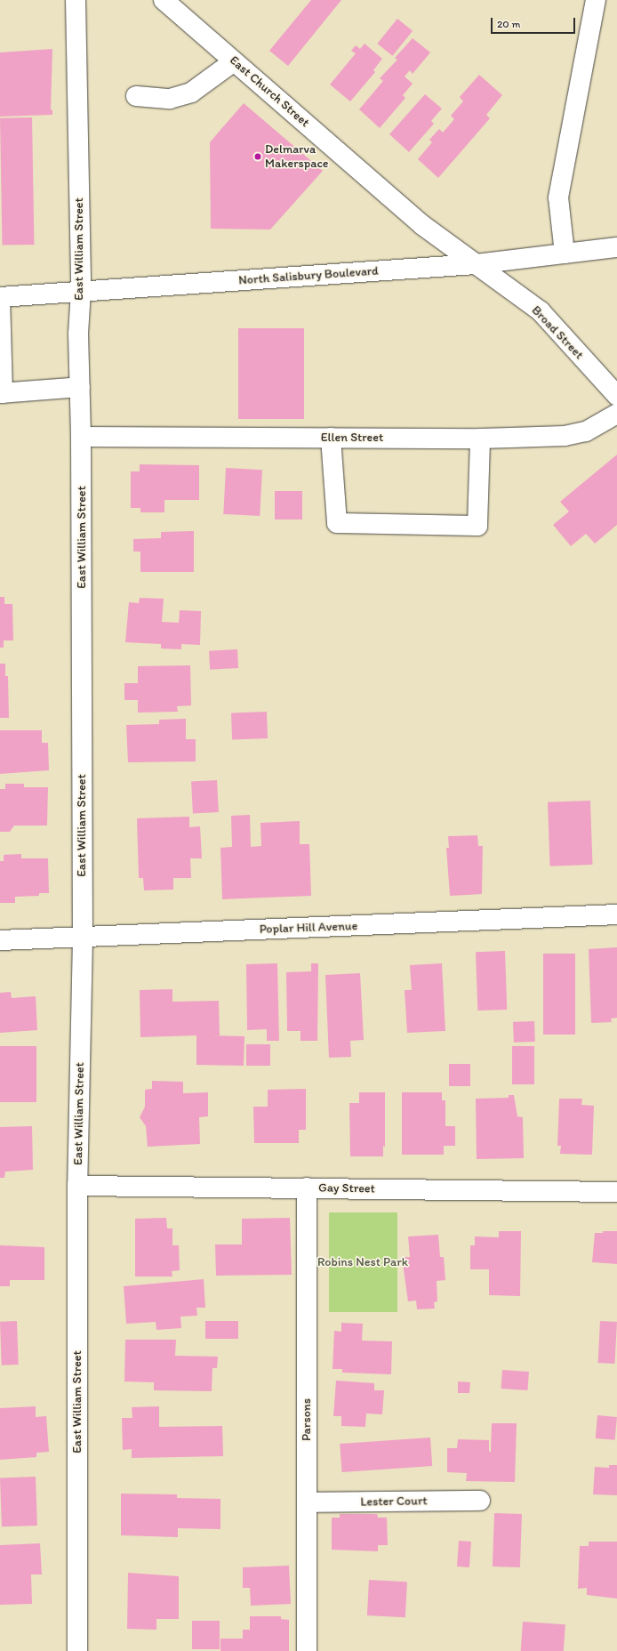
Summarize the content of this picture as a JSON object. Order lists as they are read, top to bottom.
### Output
{
  "streets": {
    "street": [
      "East Church Street",
      "East William Street",
      "North Salisbury Boulevard",
      "Broad Street",
      "Ellen Street",
      "Poplar Hill Avenue",
      "Gay Street",
      "Parsons",
      "Lester Court"
    ]
  },
  "crossings": [
    ["East Church Street", "North Salisbury Boulevard"],
    ["East Church Street", "Broad Street"],
    ["East William Street", "North Salisbury Boulevard"],
    ["East William Street", "Ellen Street"],
    ["East William Street", "Poplar Hill Avenue"],
    ["East William Street", "Gay Street"],
    ["North Salisbury Boulevard", "Broad Street"],
    ["Gay Street", "Parsons"],
    ["Parsons", "Lester Court"]
  ],
  "parks": ["Robins Nest Park"],
  "places": ["Delmarva Makerspace"],
  "scale_bar": "20 m"
}
